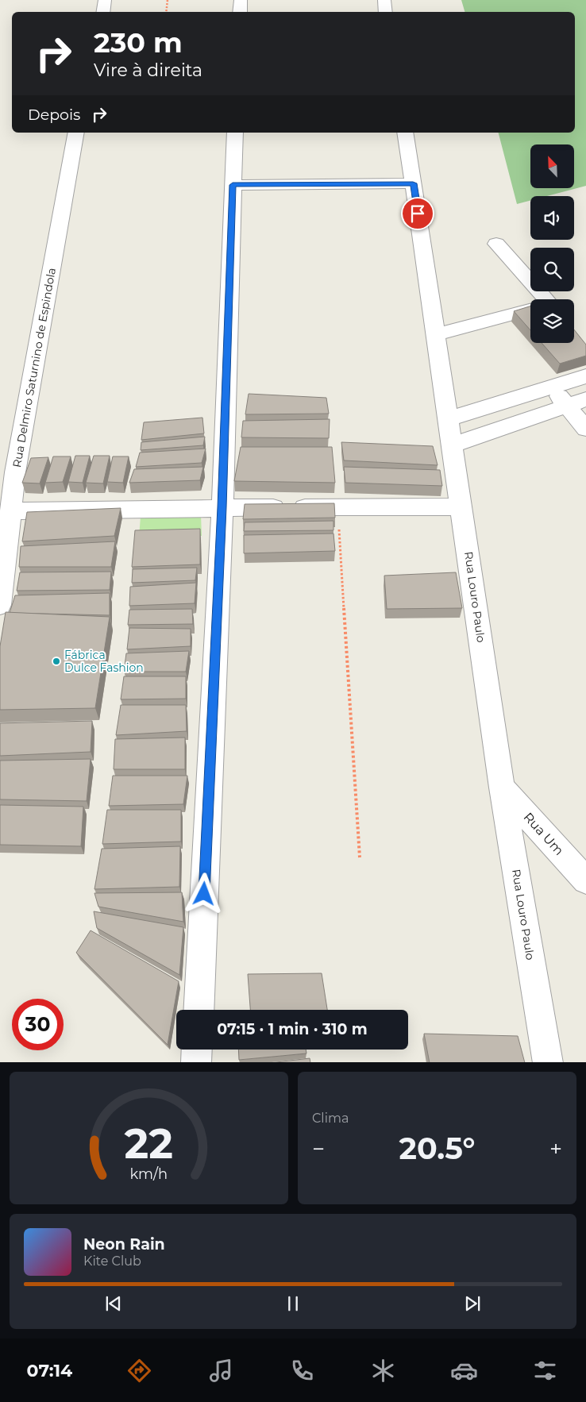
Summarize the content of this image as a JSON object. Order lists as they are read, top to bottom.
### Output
{
  "streets": {
    "street": ["Rua Delmiro Saturnino de Espindola", "Rua Louro Paulo", "Rua Um"]
  },
  "crossings": [
    ["Rua Louro Paulo", "Rua Um"]
  ],
  "places": ["Fábrica Dulce Fashion"],
  "north": "top left",
  "page": {
    "turn": ["230 m", "Vire à direita"],
    "then": "Depois",
    "limit": "30",
    "trip": "07:15 · 1 min · 310 m",
    "tile": "Clima",
    "heat": ["−", "20.5°", "+"],
    "song": ["Neon Rain", "Kite Club"],
    "tabs": "07:14",
    "gauge": ["22", "km/h"]
  }
}
